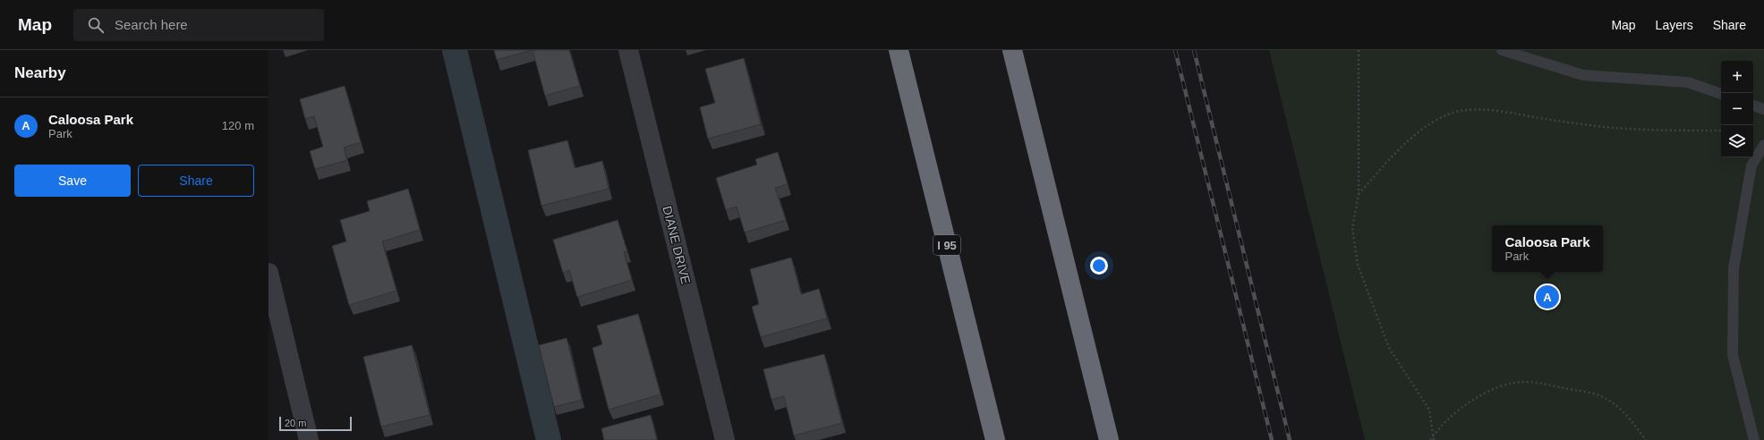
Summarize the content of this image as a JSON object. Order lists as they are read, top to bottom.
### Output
{
  "streets": {
    "highway": ["I 95"],
    "street": ["DIANE DRIVE"]
  },
  "scale_bar": "20 m",
  "page": {
    "header": "Map",
    "search": "Search here",
    "nav": ["Map", "Layers", "Share"],
    "heading": "Nearby",
    "map_buttons": ["+", "−"],
    "list": [
      {
        "mark": "A",
        "name": "Caloosa Park",
        "note": "Park",
        "value": "120 m"
      }
    ],
    "buttons": ["Save", "Share"],
    "popup": ["Caloosa Park", "Park"],
    "pins": "A",
    "scale": "20 m"
  }
}
